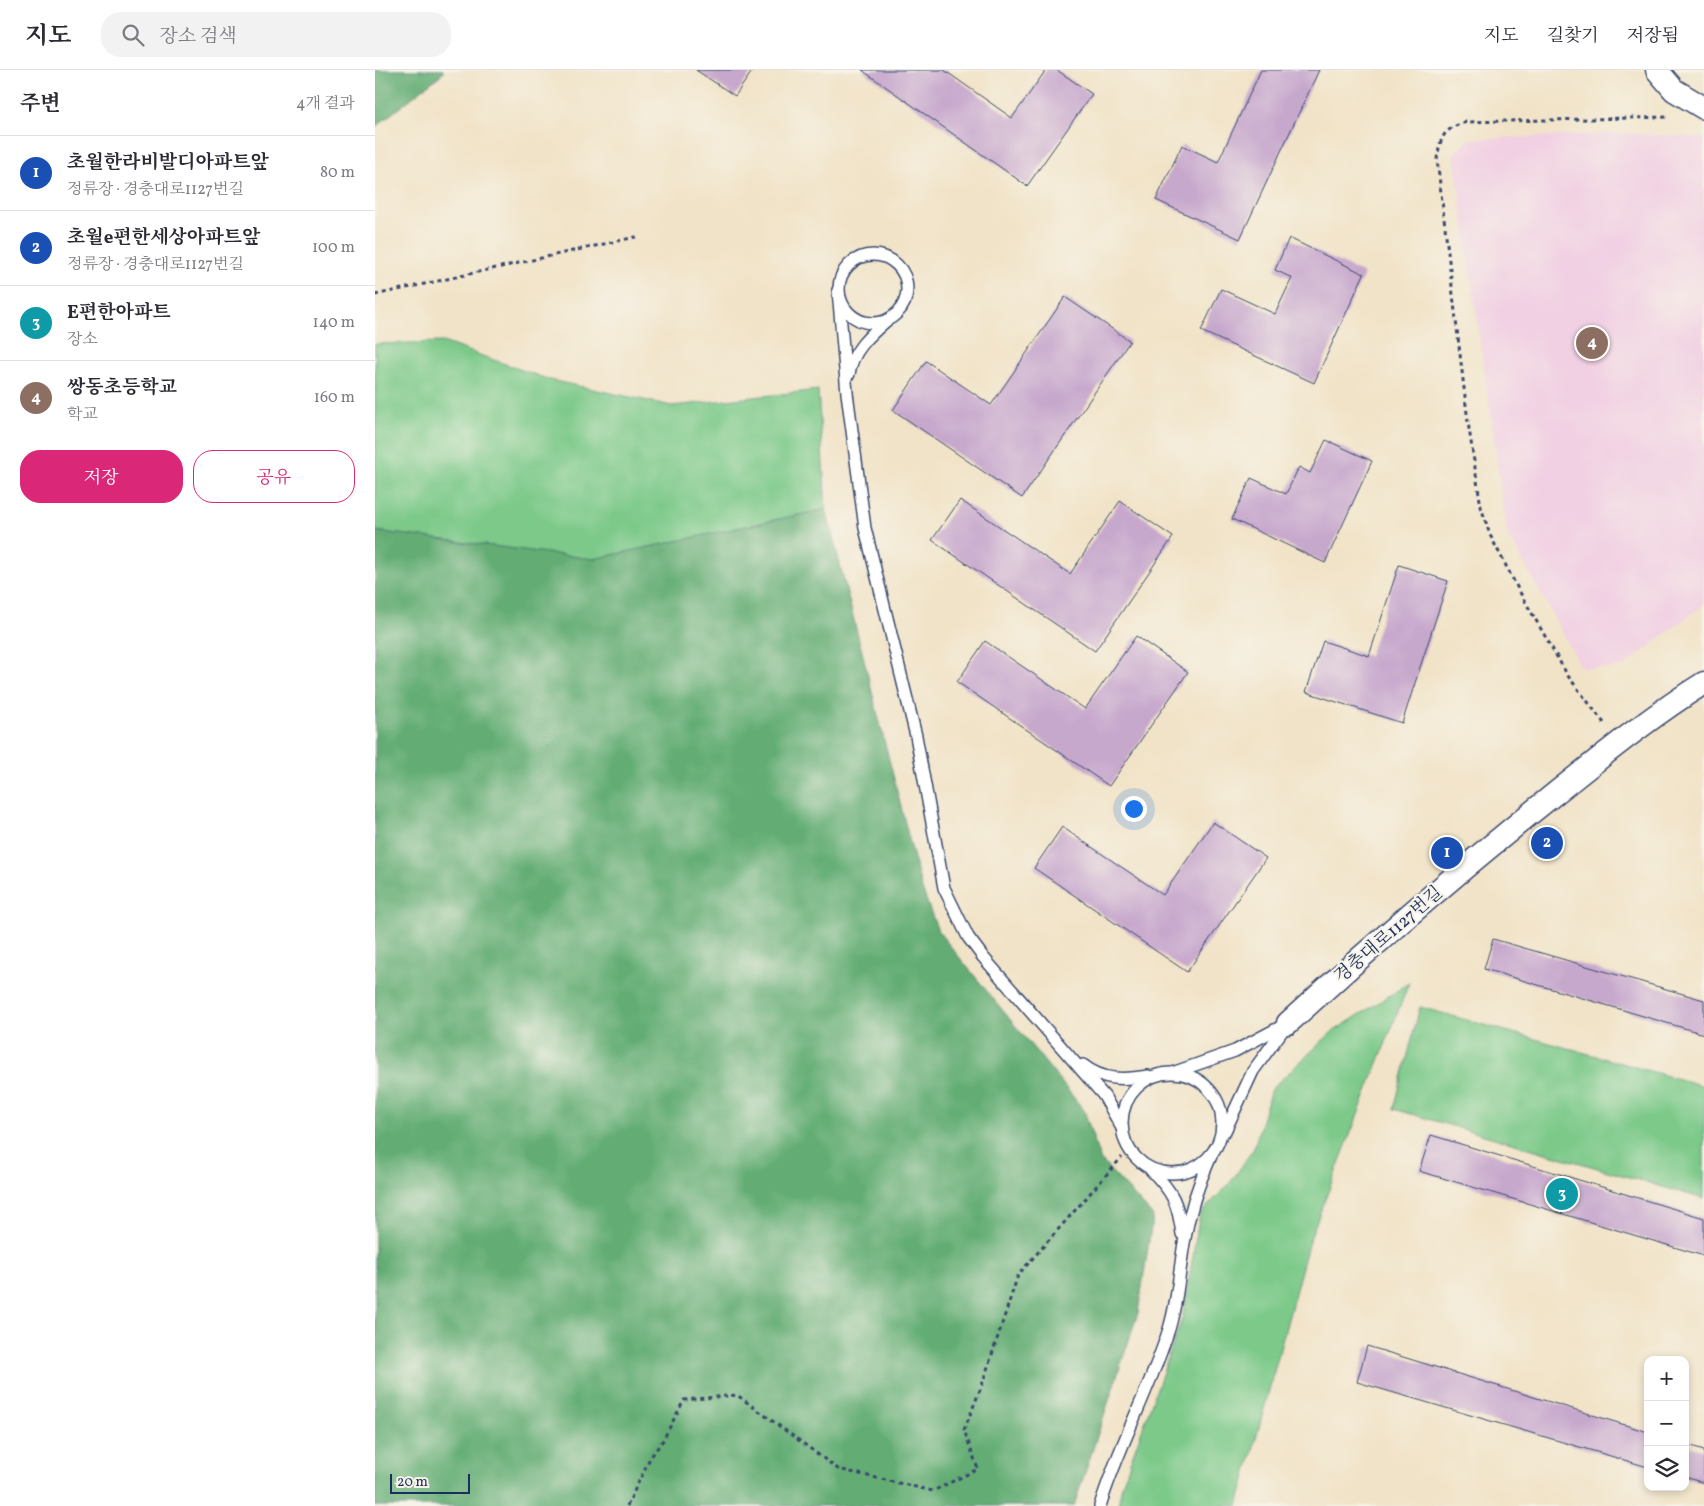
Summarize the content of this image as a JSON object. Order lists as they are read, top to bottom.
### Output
{
  "streets": {
    "street": ["경충대로1127번길"]
  },
  "scale_bar": "20 m",
  "page": {
    "header": "지도",
    "search": "장소 검색",
    "nav": ["지도", "길찾기", "저장됨"],
    "heading": ["주변", "4개 결과"],
    "list": [
      {
        "mark": "1",
        "name": "초월한라비발디아파트앞",
        "note": "정류장 · 경충대로1127번길",
        "value": "80 m"
      },
      {
        "mark": "2",
        "name": "초월e편한세상아파트앞",
        "note": "정류장 · 경충대로1127번길",
        "value": "100 m"
      },
      {
        "mark": "3",
        "name": "E편한아파트",
        "note": "장소",
        "value": "140 m"
      },
      {
        "mark": "4",
        "name": "쌍동초등학교",
        "note": "학교",
        "value": "160 m"
      }
    ],
    "pins": [
      "4",
      "2",
      "1",
      "3"
    ],
    "buttons": ["저장", "공유"],
    "map_buttons": ["+", "−"],
    "scale": "20 m"
  }
}
